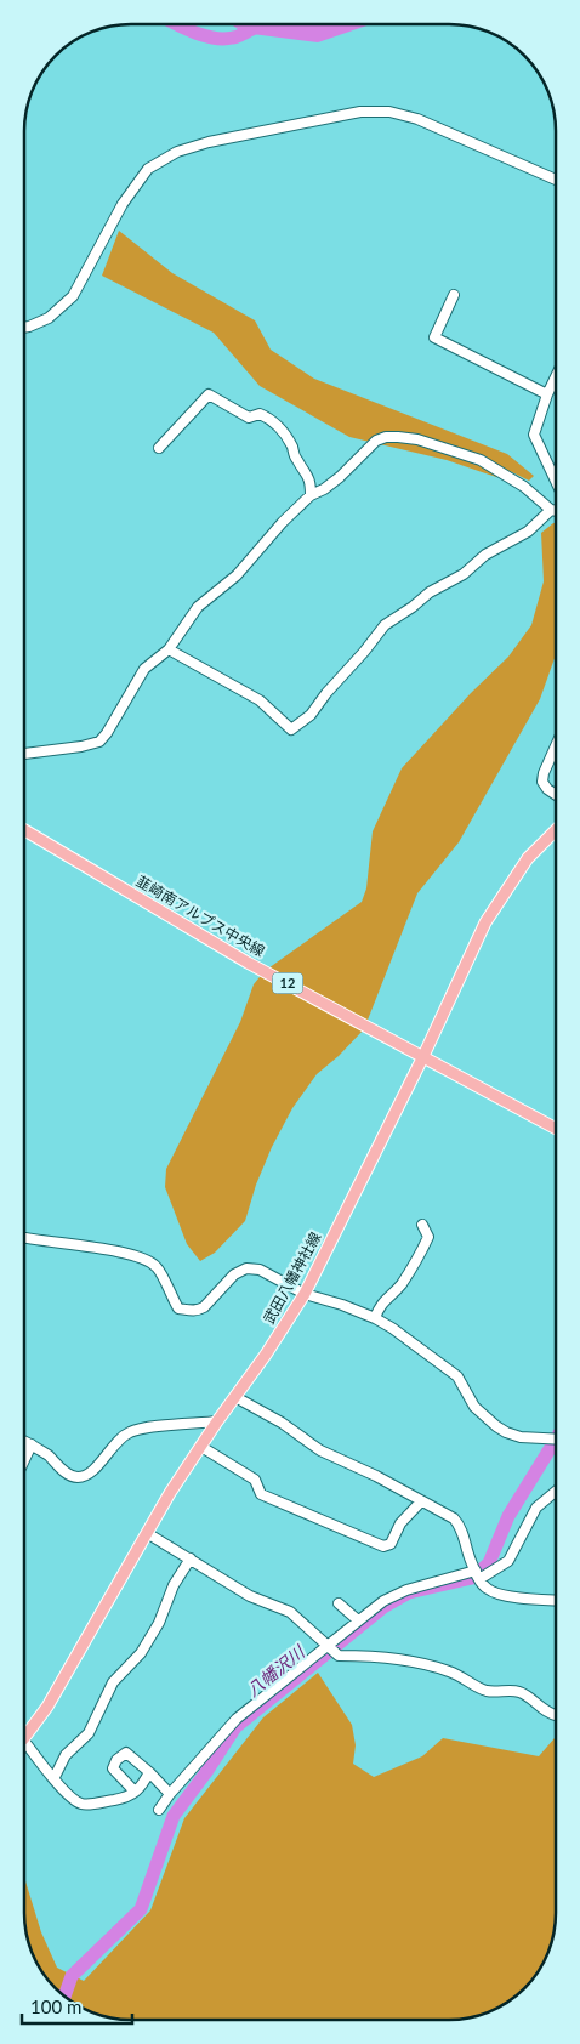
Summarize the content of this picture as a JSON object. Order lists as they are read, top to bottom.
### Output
{
  "streets": {
    "main road": ["韮崎南アルプス中央線", "12", "武田八幡神社線"]
  },
  "crossings": [
    ["韮崎南アルプス中央線", "武田八幡神社線"]
  ],
  "water": ["八幡沢川"],
  "scale_bar": "100 m"
}
